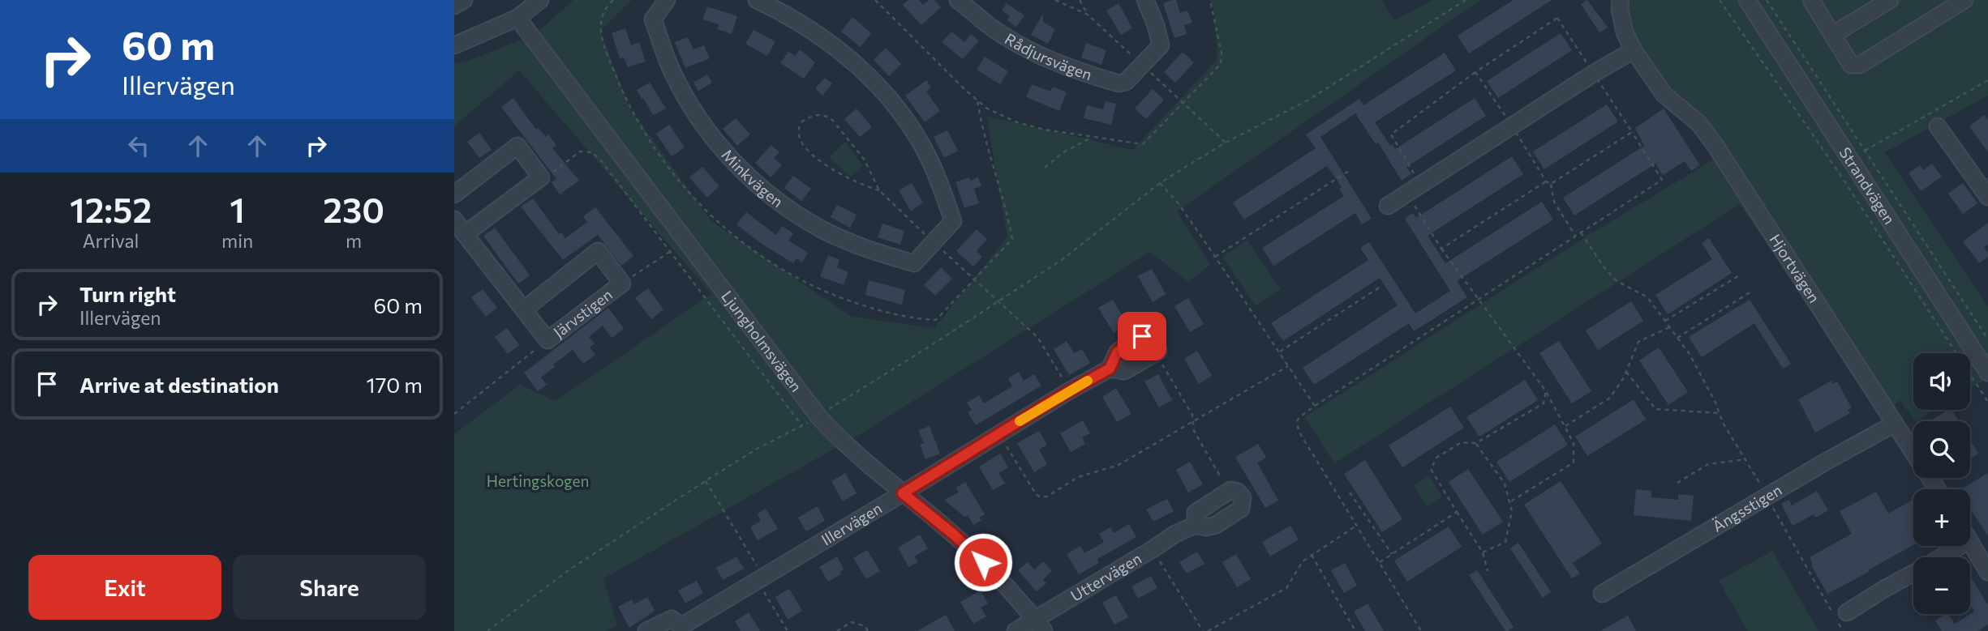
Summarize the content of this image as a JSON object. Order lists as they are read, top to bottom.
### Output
{
  "streets": {
    "street": [
      "Rådjursvägen",
      "Minkvägen",
      "Strandvägen",
      "Hjortvägen",
      "Järvstigen",
      "Ljungholmsvägen",
      "Ängsstigen",
      "Illervägen",
      "Uttervägen"
    ]
  },
  "crossings": [
    ["Hjortvägen", "Ängsstigen"],
    ["Ljungholmsvägen", "Illervägen"],
    ["Ljungholmsvägen", "Uttervägen"]
  ],
  "parks": ["Hertingskogen"],
  "page": {
    "turn": ["60 m", "Illervägen"],
    "eta": [
      "12:52",
      "Arrival",
      "1",
      "min",
      "230",
      "m"
    ],
    "list": [
      {
        "name": "Turn right",
        "note": "Illervägen",
        "value": "60 m"
      },
      {
        "name": "Arrive at destination",
        "value": "170 m"
      }
    ],
    "map_buttons": ["+", "−"],
    "buttons": ["Exit", "Share"]
  }
}
